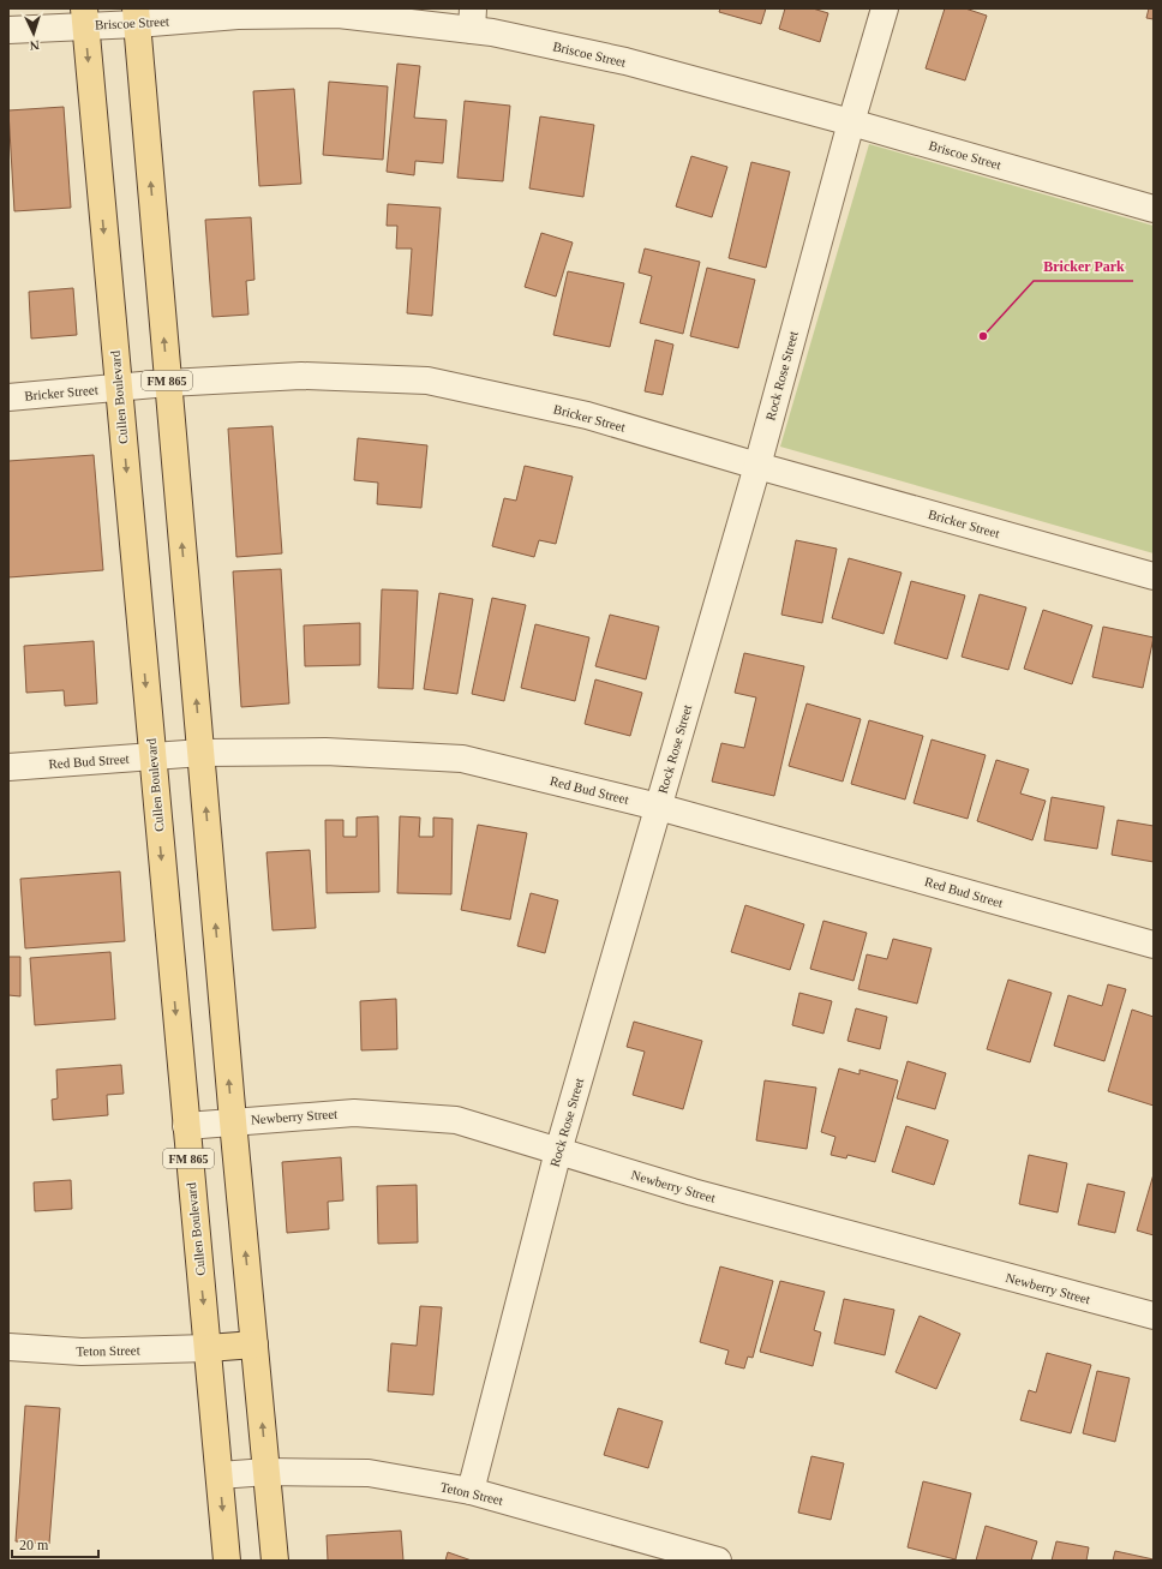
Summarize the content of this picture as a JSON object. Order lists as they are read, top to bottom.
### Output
{
  "streets": {
    "main road": ["FM 865", "Cullen Boulevard"],
    "street": [
      "Briscoe Street",
      "Rock Rose Street",
      "Bricker Street",
      "Red Bud Street",
      "Newberry Street",
      "Teton Street"
    ]
  },
  "crossings": [
    ["Briscoe Street", "Rock Rose Street"],
    ["Briscoe Street", "FM 865"],
    ["Briscoe Street", "Cullen Boulevard"],
    ["Rock Rose Street", "Bricker Street"],
    ["Rock Rose Street", "Red Bud Street"],
    ["Rock Rose Street", "Newberry Street"],
    ["Rock Rose Street", "Teton Street"],
    ["FM 865", "Bricker Street"],
    ["FM 865", "Red Bud Street"],
    ["FM 865", "Newberry Street"],
    ["FM 865", "Teton Street"],
    ["Bricker Street", "Cullen Boulevard"],
    ["Cullen Boulevard", "Red Bud Street"],
    ["Cullen Boulevard", "Newberry Street"],
    ["Cullen Boulevard", "Teton Street"]
  ],
  "places": ["Bricker Park"],
  "scale_bar": "20 m",
  "north": "bottom"
}
